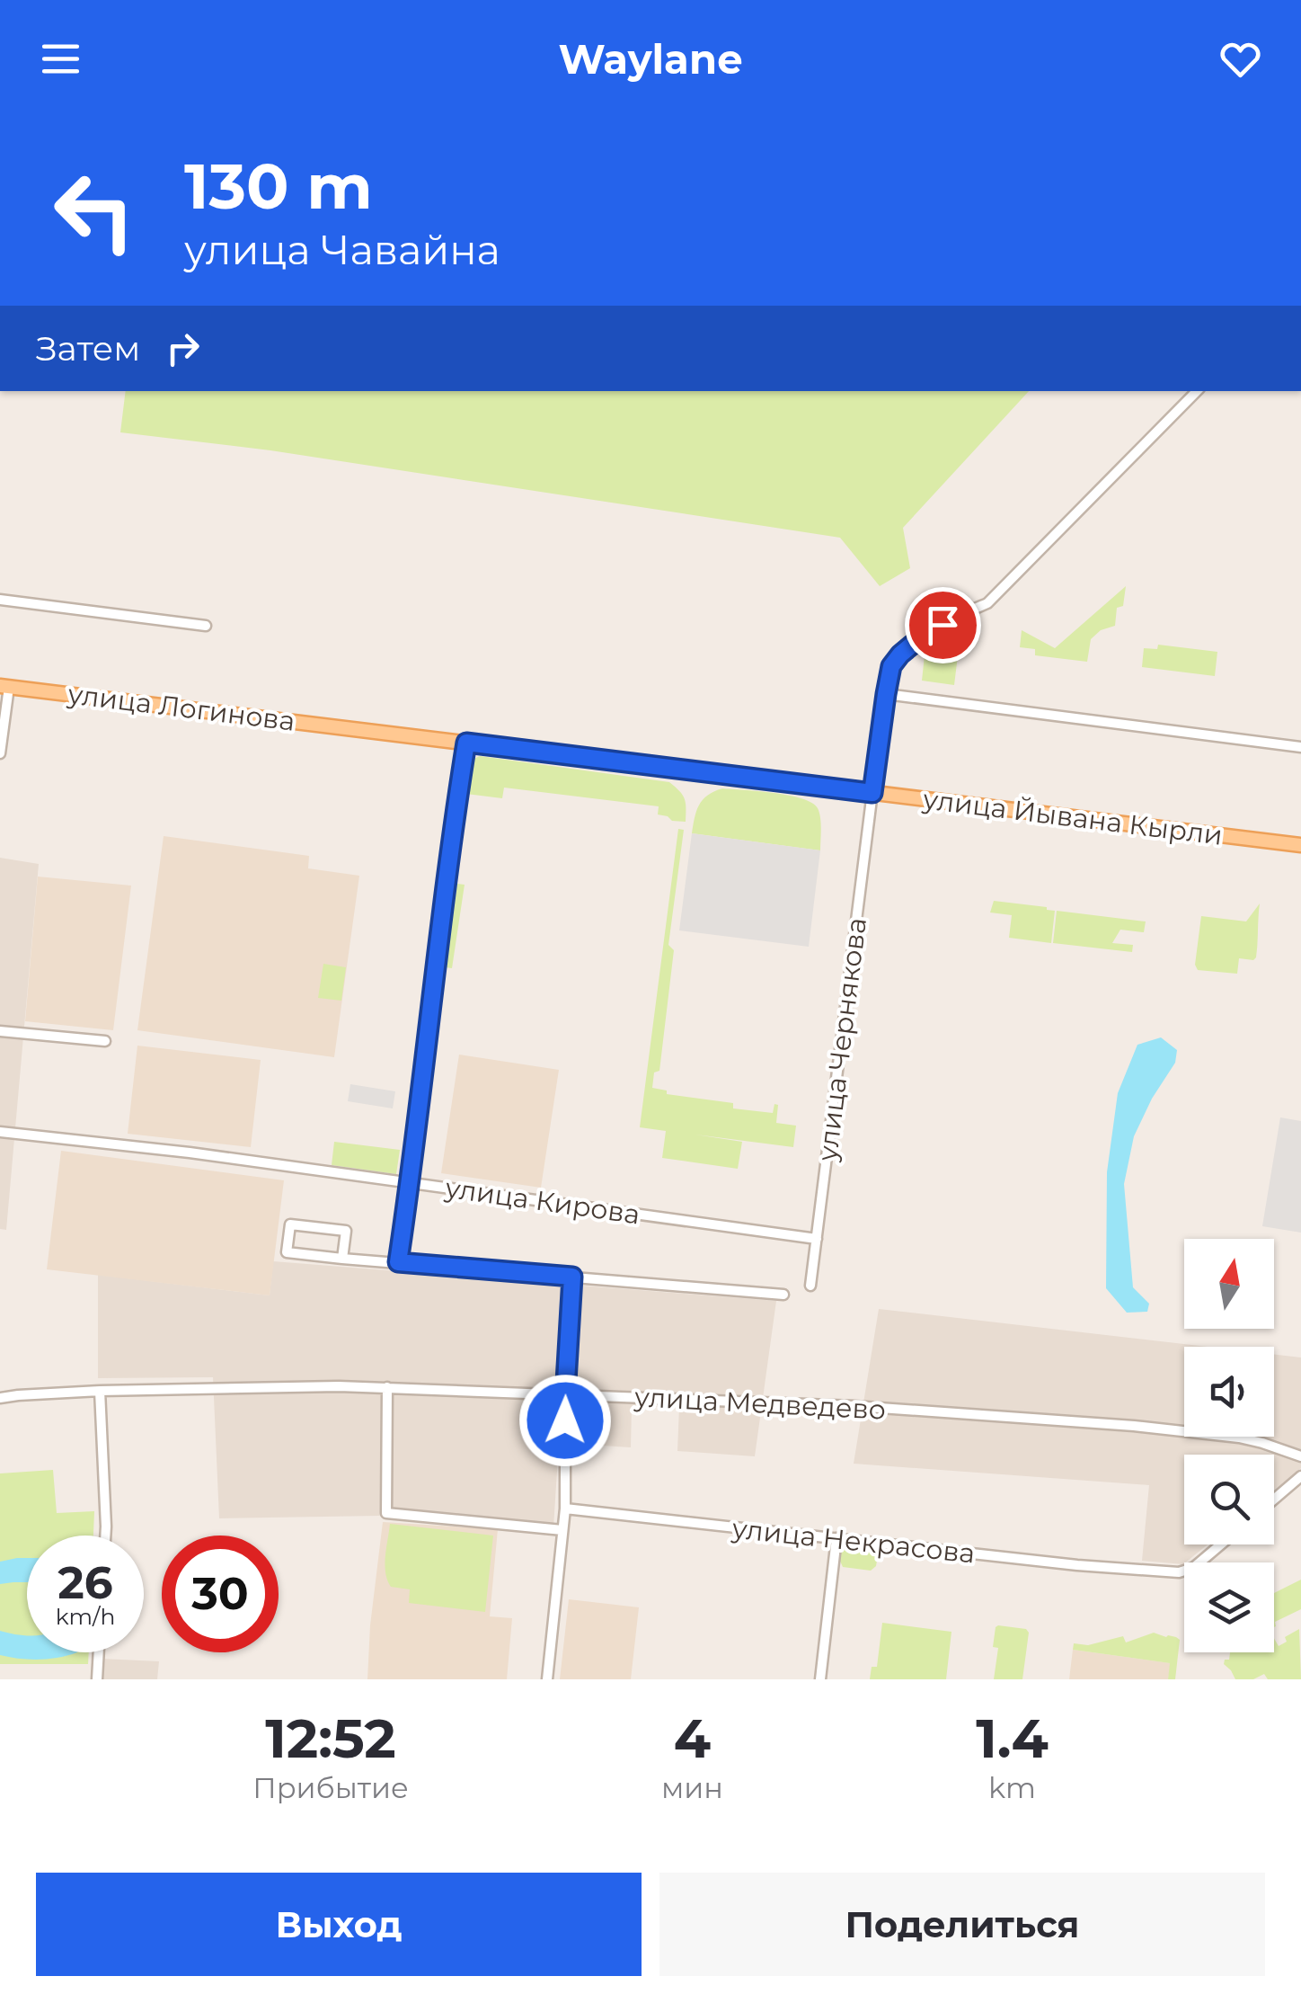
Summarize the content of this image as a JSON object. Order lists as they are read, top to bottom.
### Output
{
  "streets": {
    "main road": ["улица Логинова", "улица Йывана Кырли"],
    "street": [
      "улица Чернякова",
      "улица Кирова",
      "улица Медведево",
      "улица Некрасова"
    ]
  },
  "crossings": [
    ["улица Логинова", "улица Йывана Кырли"],
    ["улица Йывана Кырли", "улица Чернякова"],
    ["улица Чернякова", "улица Кирова"]
  ],
  "north": "top",
  "page": {
    "header": "Waylane",
    "turn": ["130 m", "улица Чавайна"],
    "then": "Затем",
    "speed": "26 km/h",
    "limit": "30",
    "eta": [
      "12:52",
      "Прибытие",
      "4",
      "мин",
      "1.4",
      "km"
    ],
    "buttons": ["Выход", "Поделиться"]
  }
}
